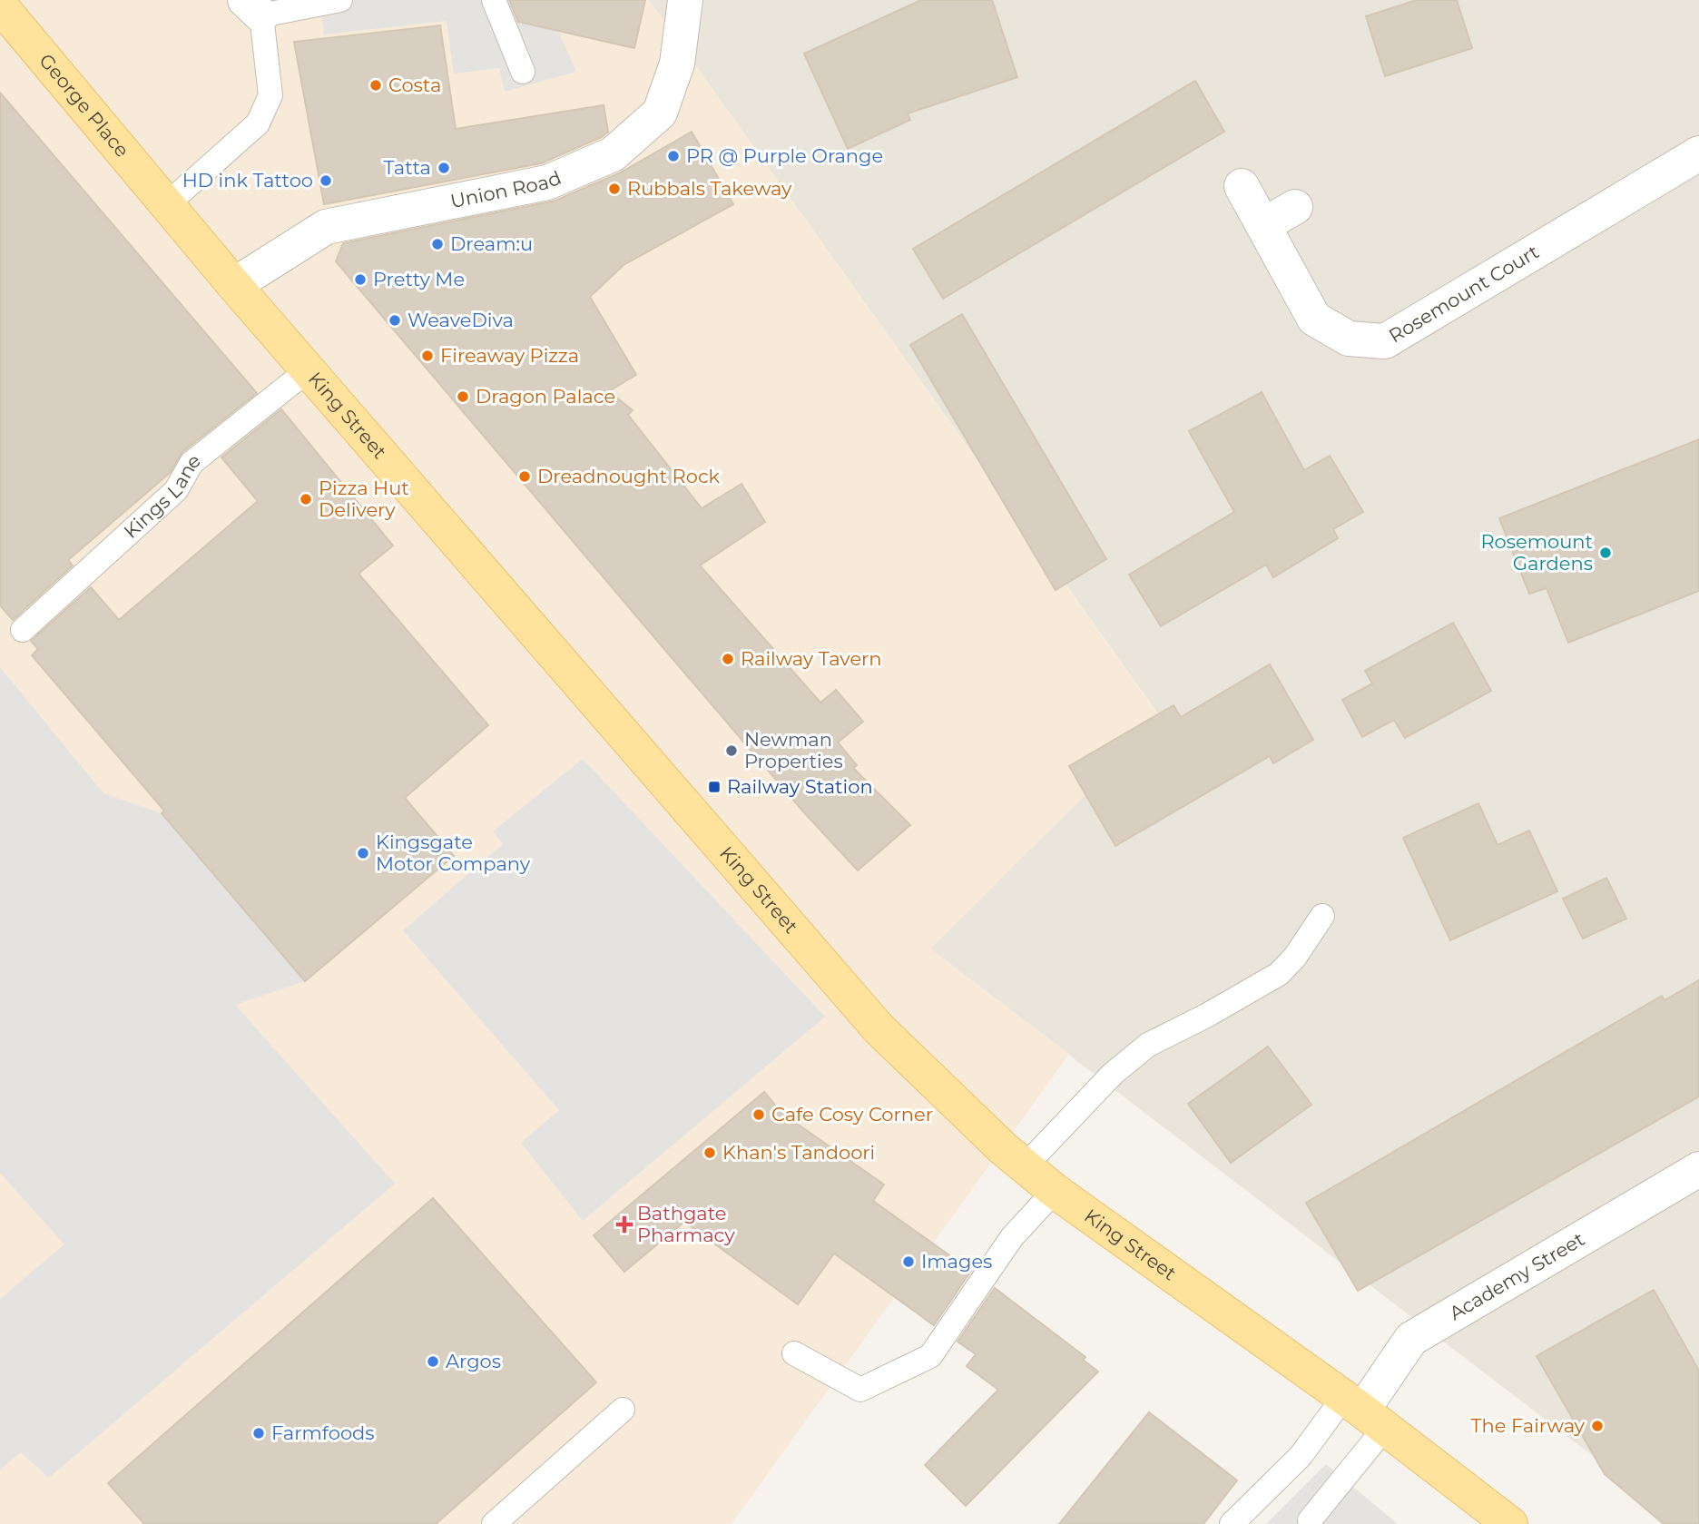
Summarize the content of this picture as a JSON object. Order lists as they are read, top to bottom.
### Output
{
  "streets": {
    "main road": ["George Place", "King Street"],
    "street": ["Union Road", "Rosemount Court", "Academy Street"],
    "lane": ["Kings Lane"]
  },
  "crossings": [
    ["George Place", "Union Road"],
    ["George Place", "King Street"],
    ["Union Road", "King Street"],
    ["King Street", "Kings Lane"],
    ["King Street", "Academy Street"]
  ],
  "places": {
    "other": [
      "Costa",
      "PR @ Purple Orange",
      "Tatta",
      "HD ink Tattoo",
      "Rubbals Takeway",
      "Dream:u",
      "Pretty Me",
      "WeaveDiva",
      "Fireaway Pizza",
      "Dragon Palace",
      "Dreadnought Rock",
      "Pizza Hut Delivery",
      "Rosemount Gardens",
      "Railway Tavern",
      "Newman Properties",
      "Kingsgate Motor Company",
      "Cafe Cosy Corner",
      "Khan's Tandoori",
      "Images",
      "Argos",
      "The Fairway",
      "Farmfoods"
    ],
    "transit": ["Railway Station"],
    "health": ["Bathgate Pharmacy"]
  }
}
